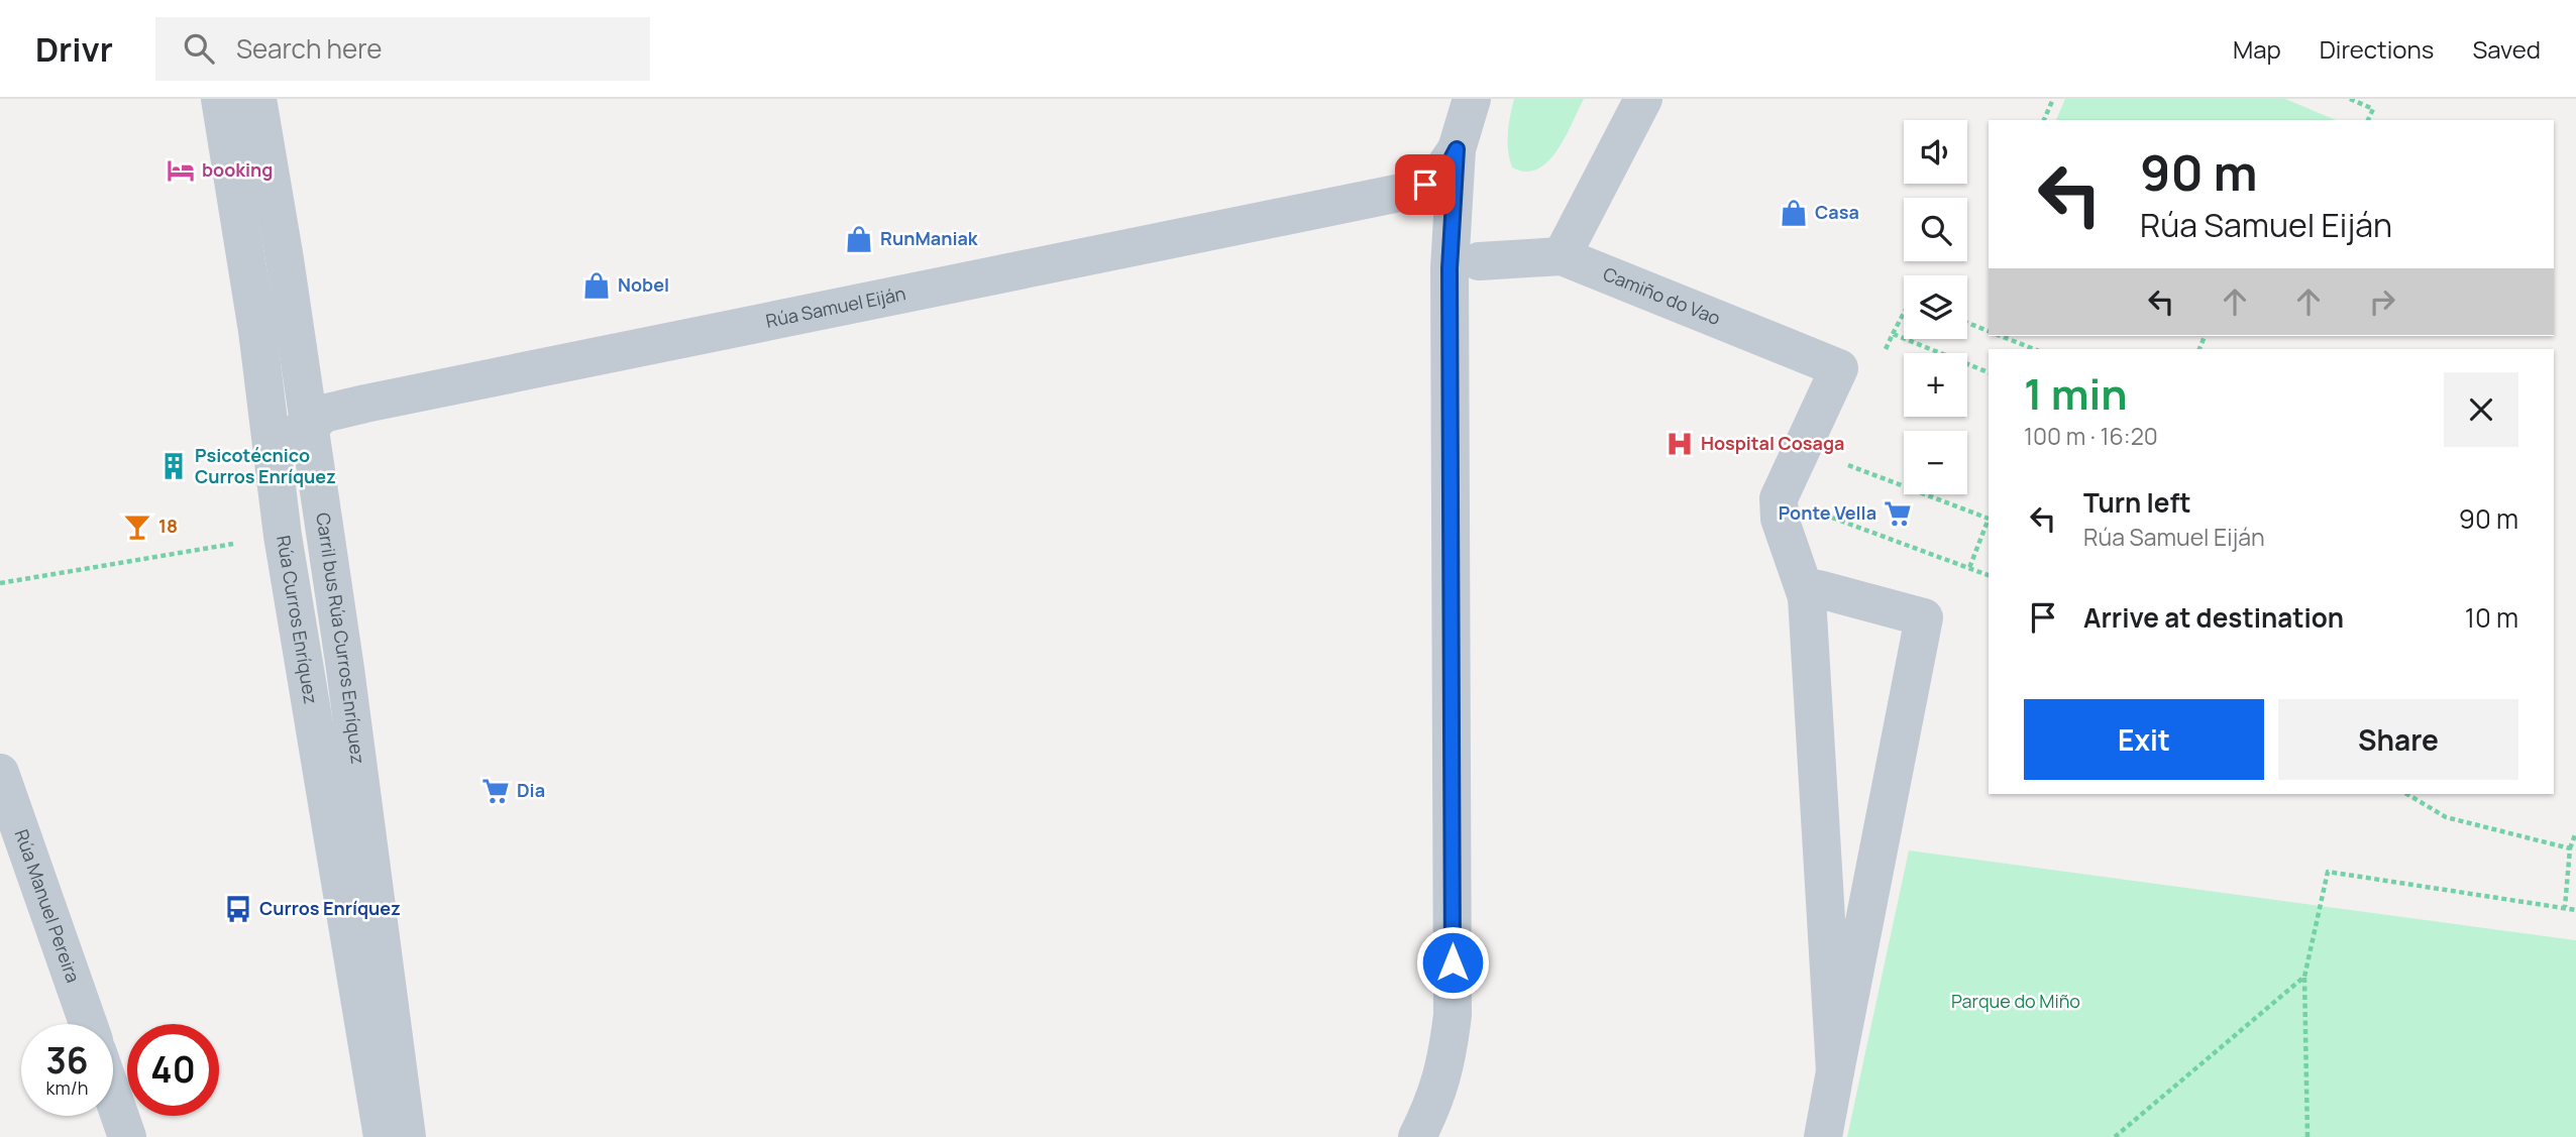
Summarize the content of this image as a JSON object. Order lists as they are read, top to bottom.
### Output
{
  "streets": {
    "street": [
      "Camiño do Vao",
      "Rúa Samuel Eiján",
      "Rúa Curros Enríquez",
      "Carril bus Rúa Curros Enríquez",
      "Rúa Manuel Pereira"
    ]
  },
  "crossings": [
    ["Rúa Samuel Eiján", "Rúa Curros Enríquez"],
    ["Rúa Samuel Eiján", "Carril bus Rúa Curros Enríquez"]
  ],
  "parks": ["Parque do Miño"],
  "places": {
    "hotel": ["booking"],
    "shop": ["Casa", "RunManiak", "Nobel"],
    "hospital": ["Hospital Cosaga"],
    "building": ["Psicotécnico Curros Enríquez"],
    "supermarket": ["Ponte Vella", "Dia"],
    "bar": ["18"],
    "bus stop": ["Curros Enríquez"]
  },
  "page": {
    "header": "Drivr",
    "search": "Search here",
    "nav": ["Map", "Directions", "Saved"],
    "map_buttons": ["+", "−"],
    "turn": ["90 m", "Rúa Samuel Eiján"],
    "heading": ["1 min", "100 m · 16:20"],
    "list": [
      {
        "name": "Turn left",
        "note": "Rúa Samuel Eiján",
        "value": "90 m"
      },
      {
        "name": "Arrive at destination",
        "value": "10 m"
      }
    ],
    "buttons": ["Exit", "Share"],
    "speed": "36 km/h",
    "limit": "40"
  }
}
